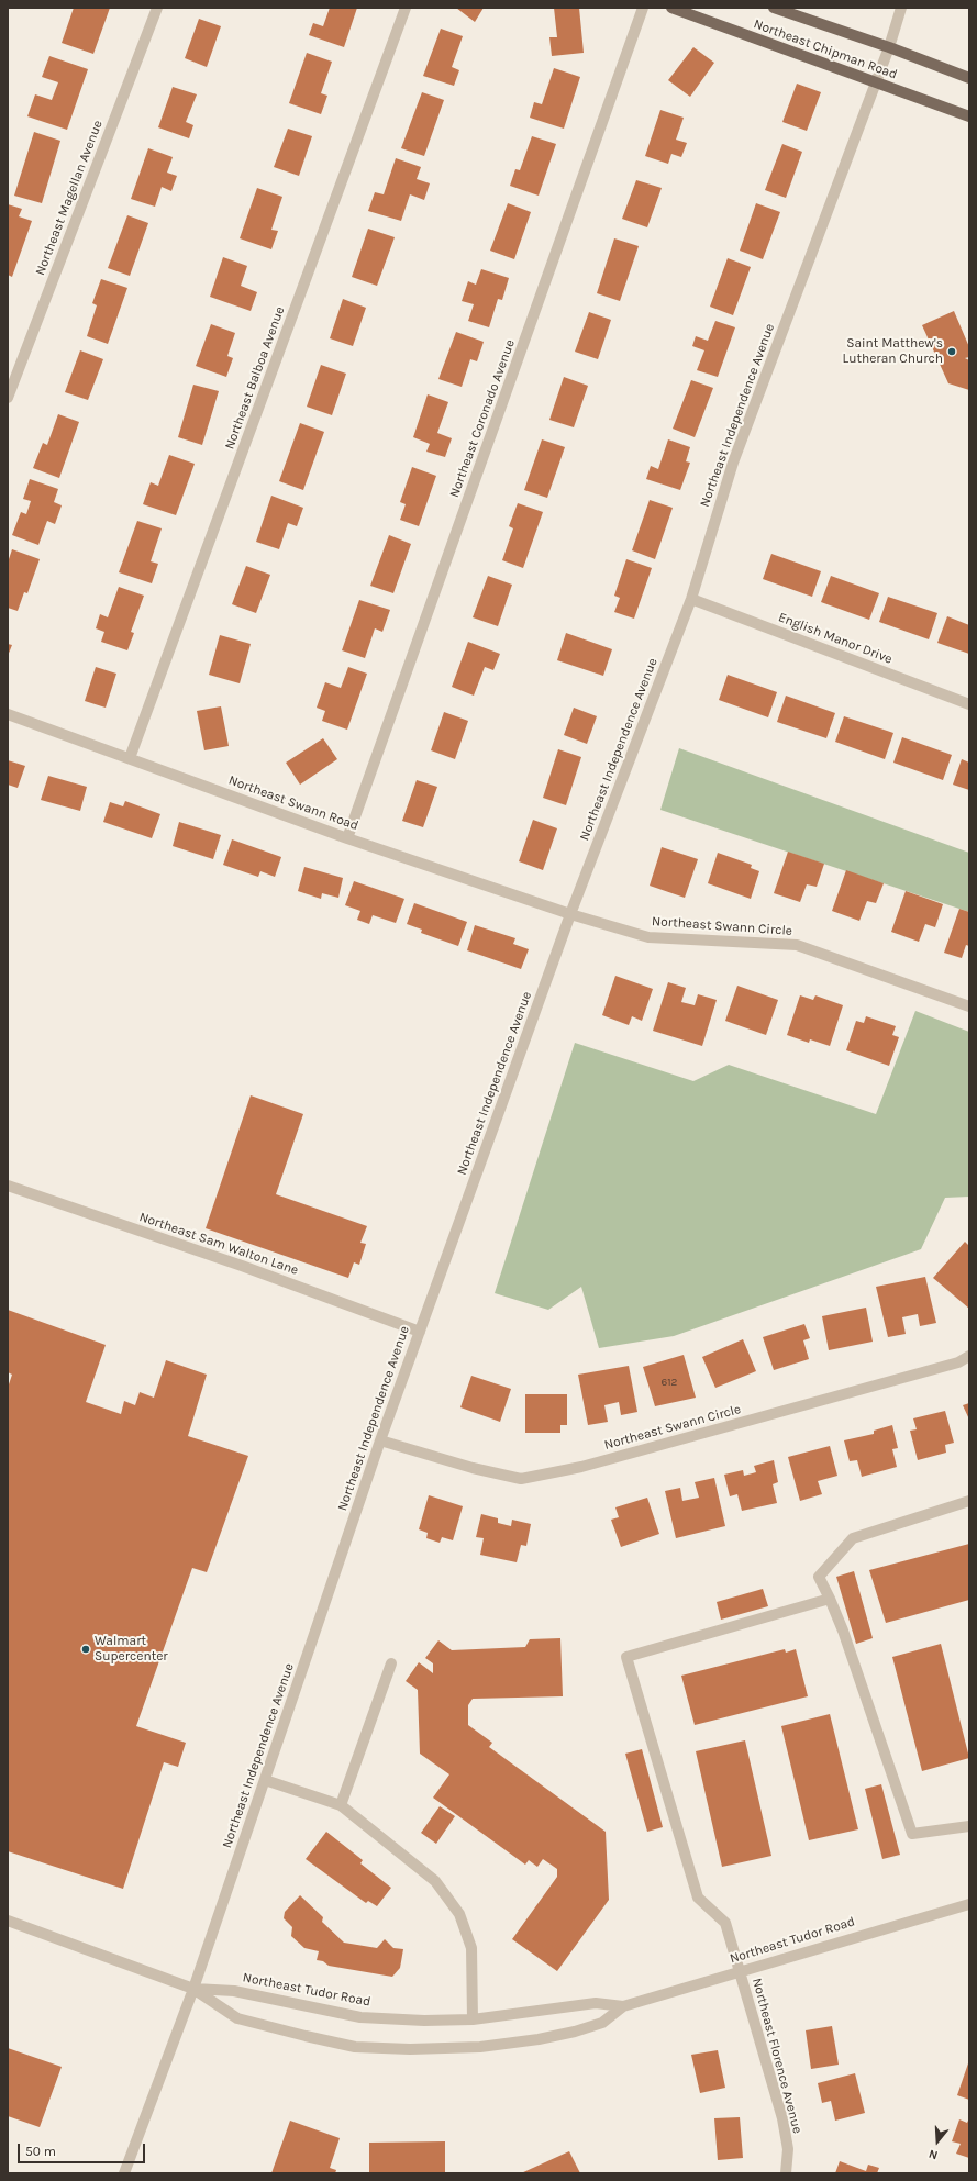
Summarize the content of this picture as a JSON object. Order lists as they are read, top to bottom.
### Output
{
  "streets": {
    "main road": ["Northeast Chipman Road"],
    "street": [
      "Northeast Magellan Avenue",
      "Northeast Balboa Avenue",
      "Northeast Independence Avenue",
      "Northeast Coronado Avenue",
      "English Manor Drive",
      "Northeast Swann Road",
      "Northeast Swann Circle",
      "Northeast Sam Walton Lane",
      "Northeast Tudor Road",
      "Northeast Florence Avenue"
    ]
  },
  "crossings": [
    ["Northeast Chipman Road", "Northeast Independence Avenue"],
    ["Northeast Balboa Avenue", "Northeast Swann Road"],
    ["Northeast Independence Avenue", "English Manor Drive"],
    ["Northeast Independence Avenue", "Northeast Swann Road"],
    ["Northeast Independence Avenue", "Northeast Swann Circle"],
    ["Northeast Independence Avenue", "Northeast Sam Walton Lane"],
    ["Northeast Independence Avenue", "Northeast Tudor Road"],
    ["Northeast Coronado Avenue", "Northeast Swann Road"],
    ["Northeast Swann Road", "Northeast Swann Circle"],
    ["Northeast Tudor Road", "Northeast Florence Avenue"]
  ],
  "places": ["Saint Matthew's Lutheran Church", "Walmart Supercenter"],
  "house_numbers": ["612"],
  "scale_bar": "50 m",
  "north": "bottom"
}
